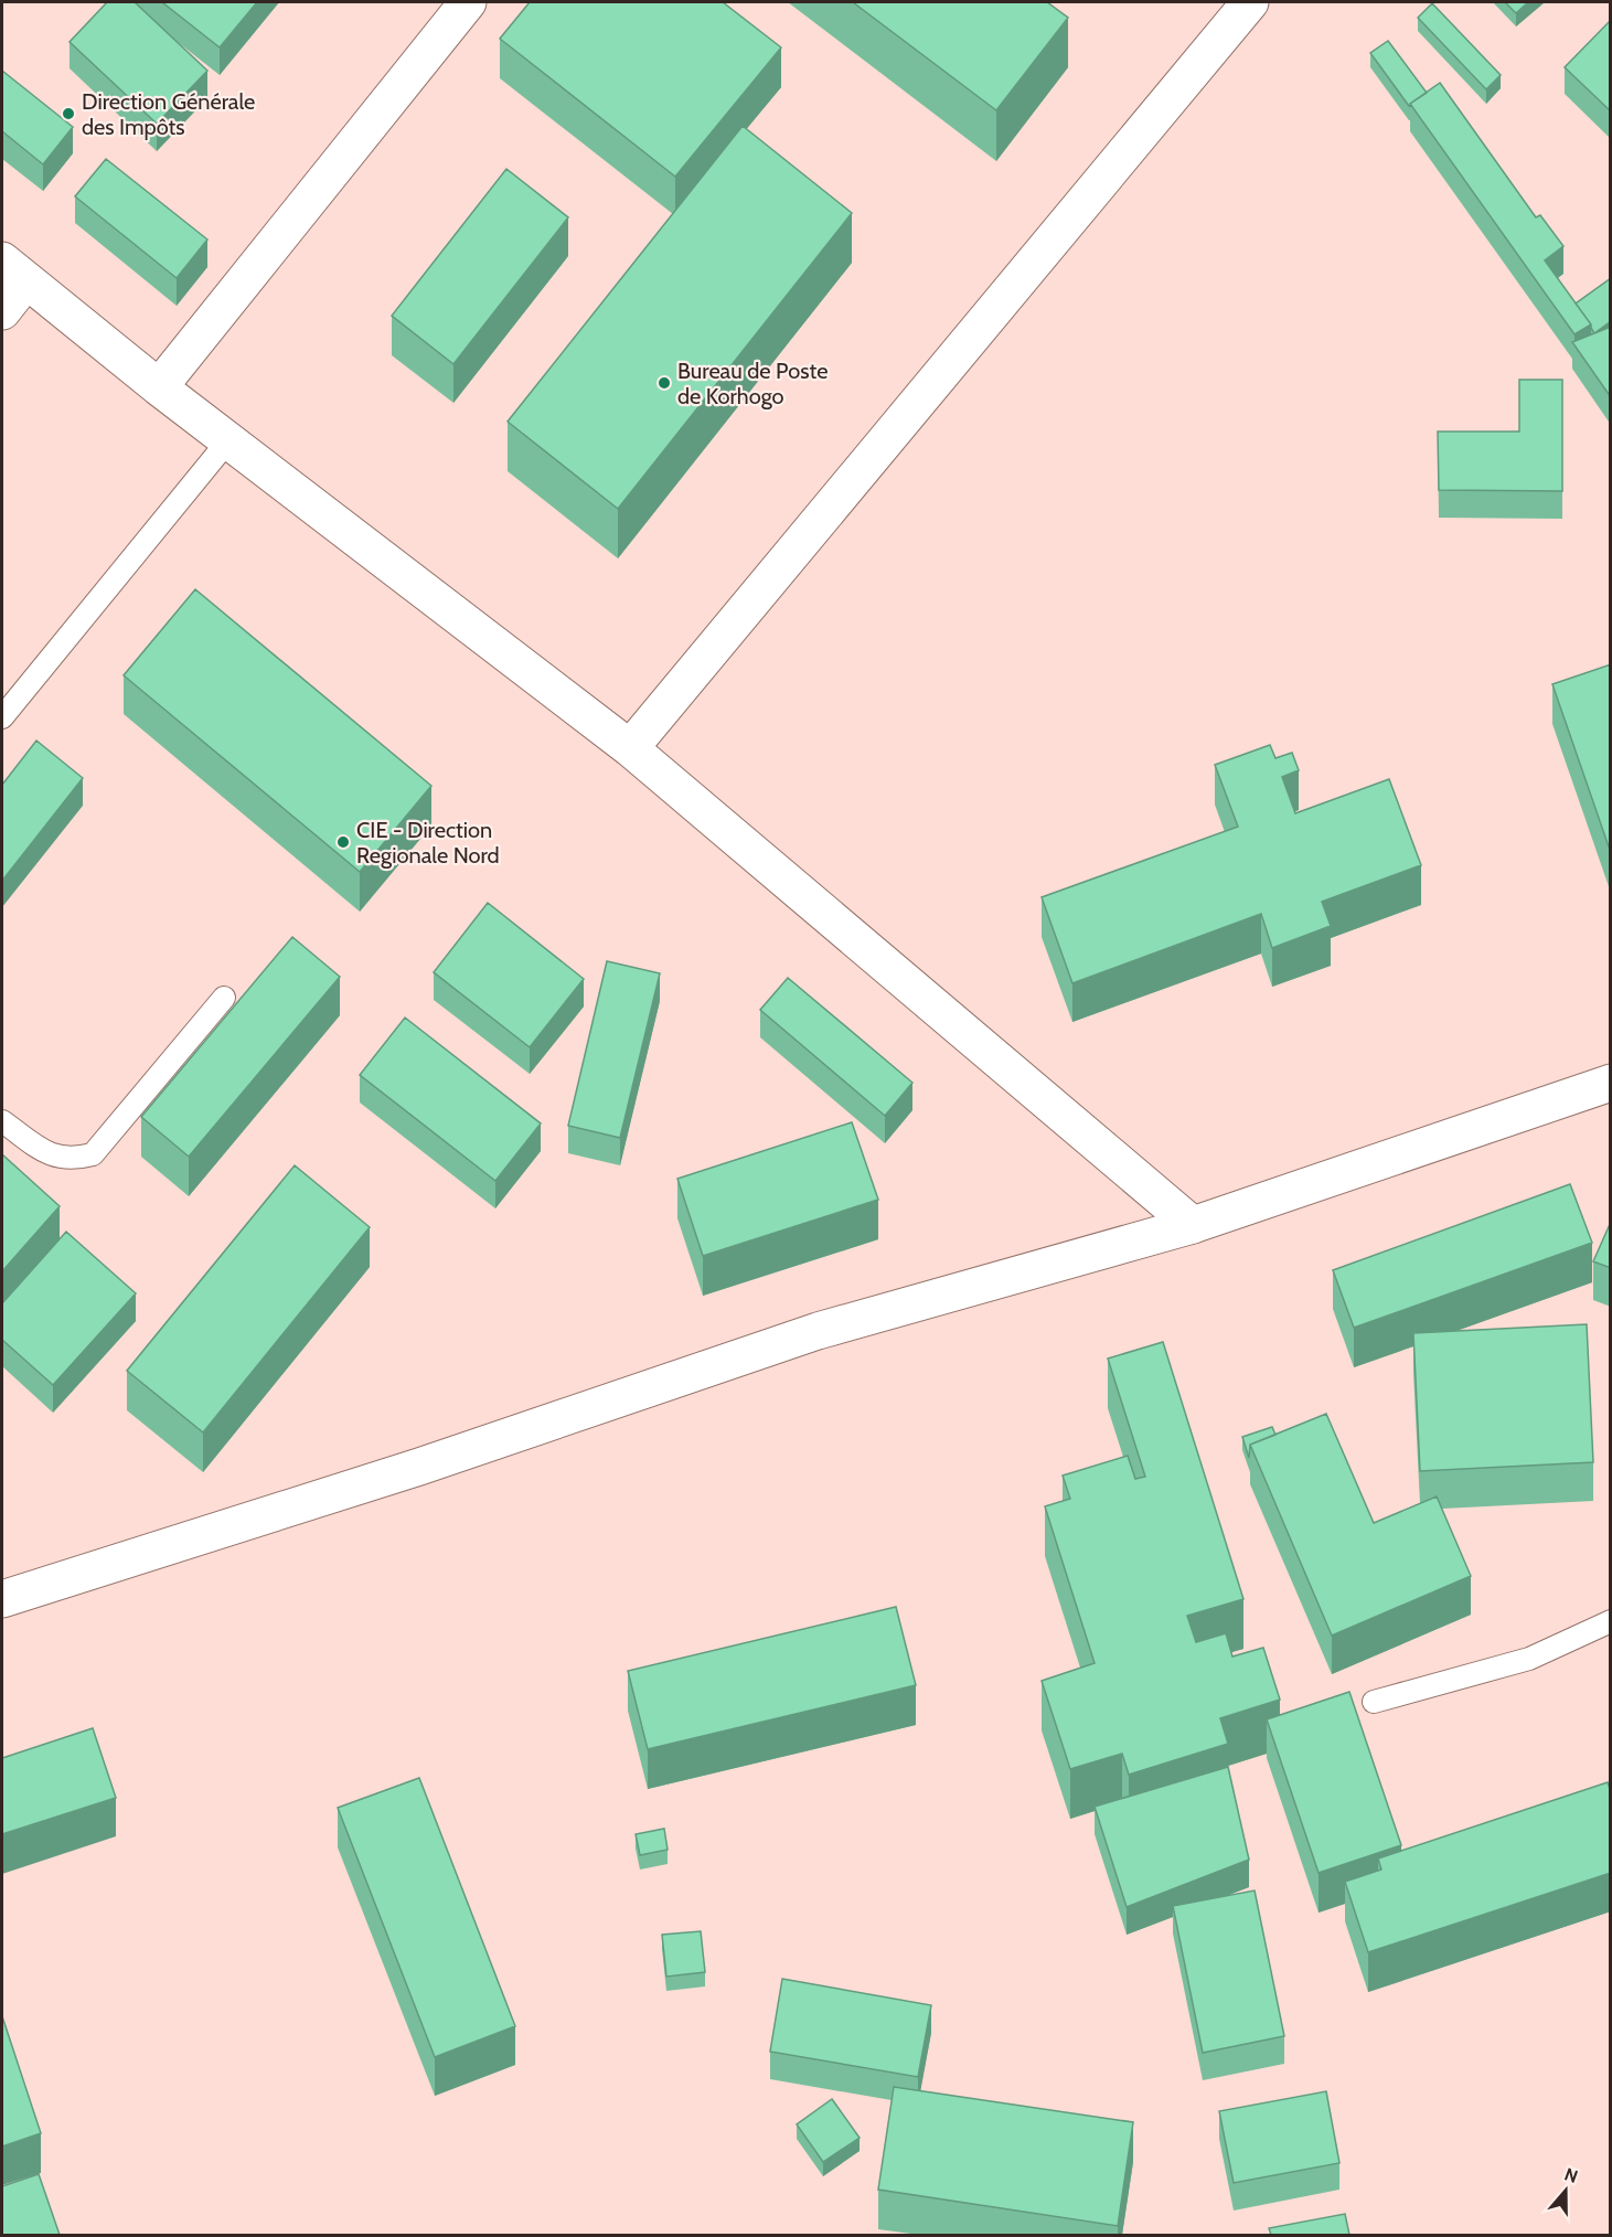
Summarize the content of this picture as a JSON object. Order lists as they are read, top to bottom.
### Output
{
  "places": ["Direction Générale des Impôts", "Bureau de Poste de Korhogo", "CIE - Direction Regionale Nord"],
  "north": "top"
}
